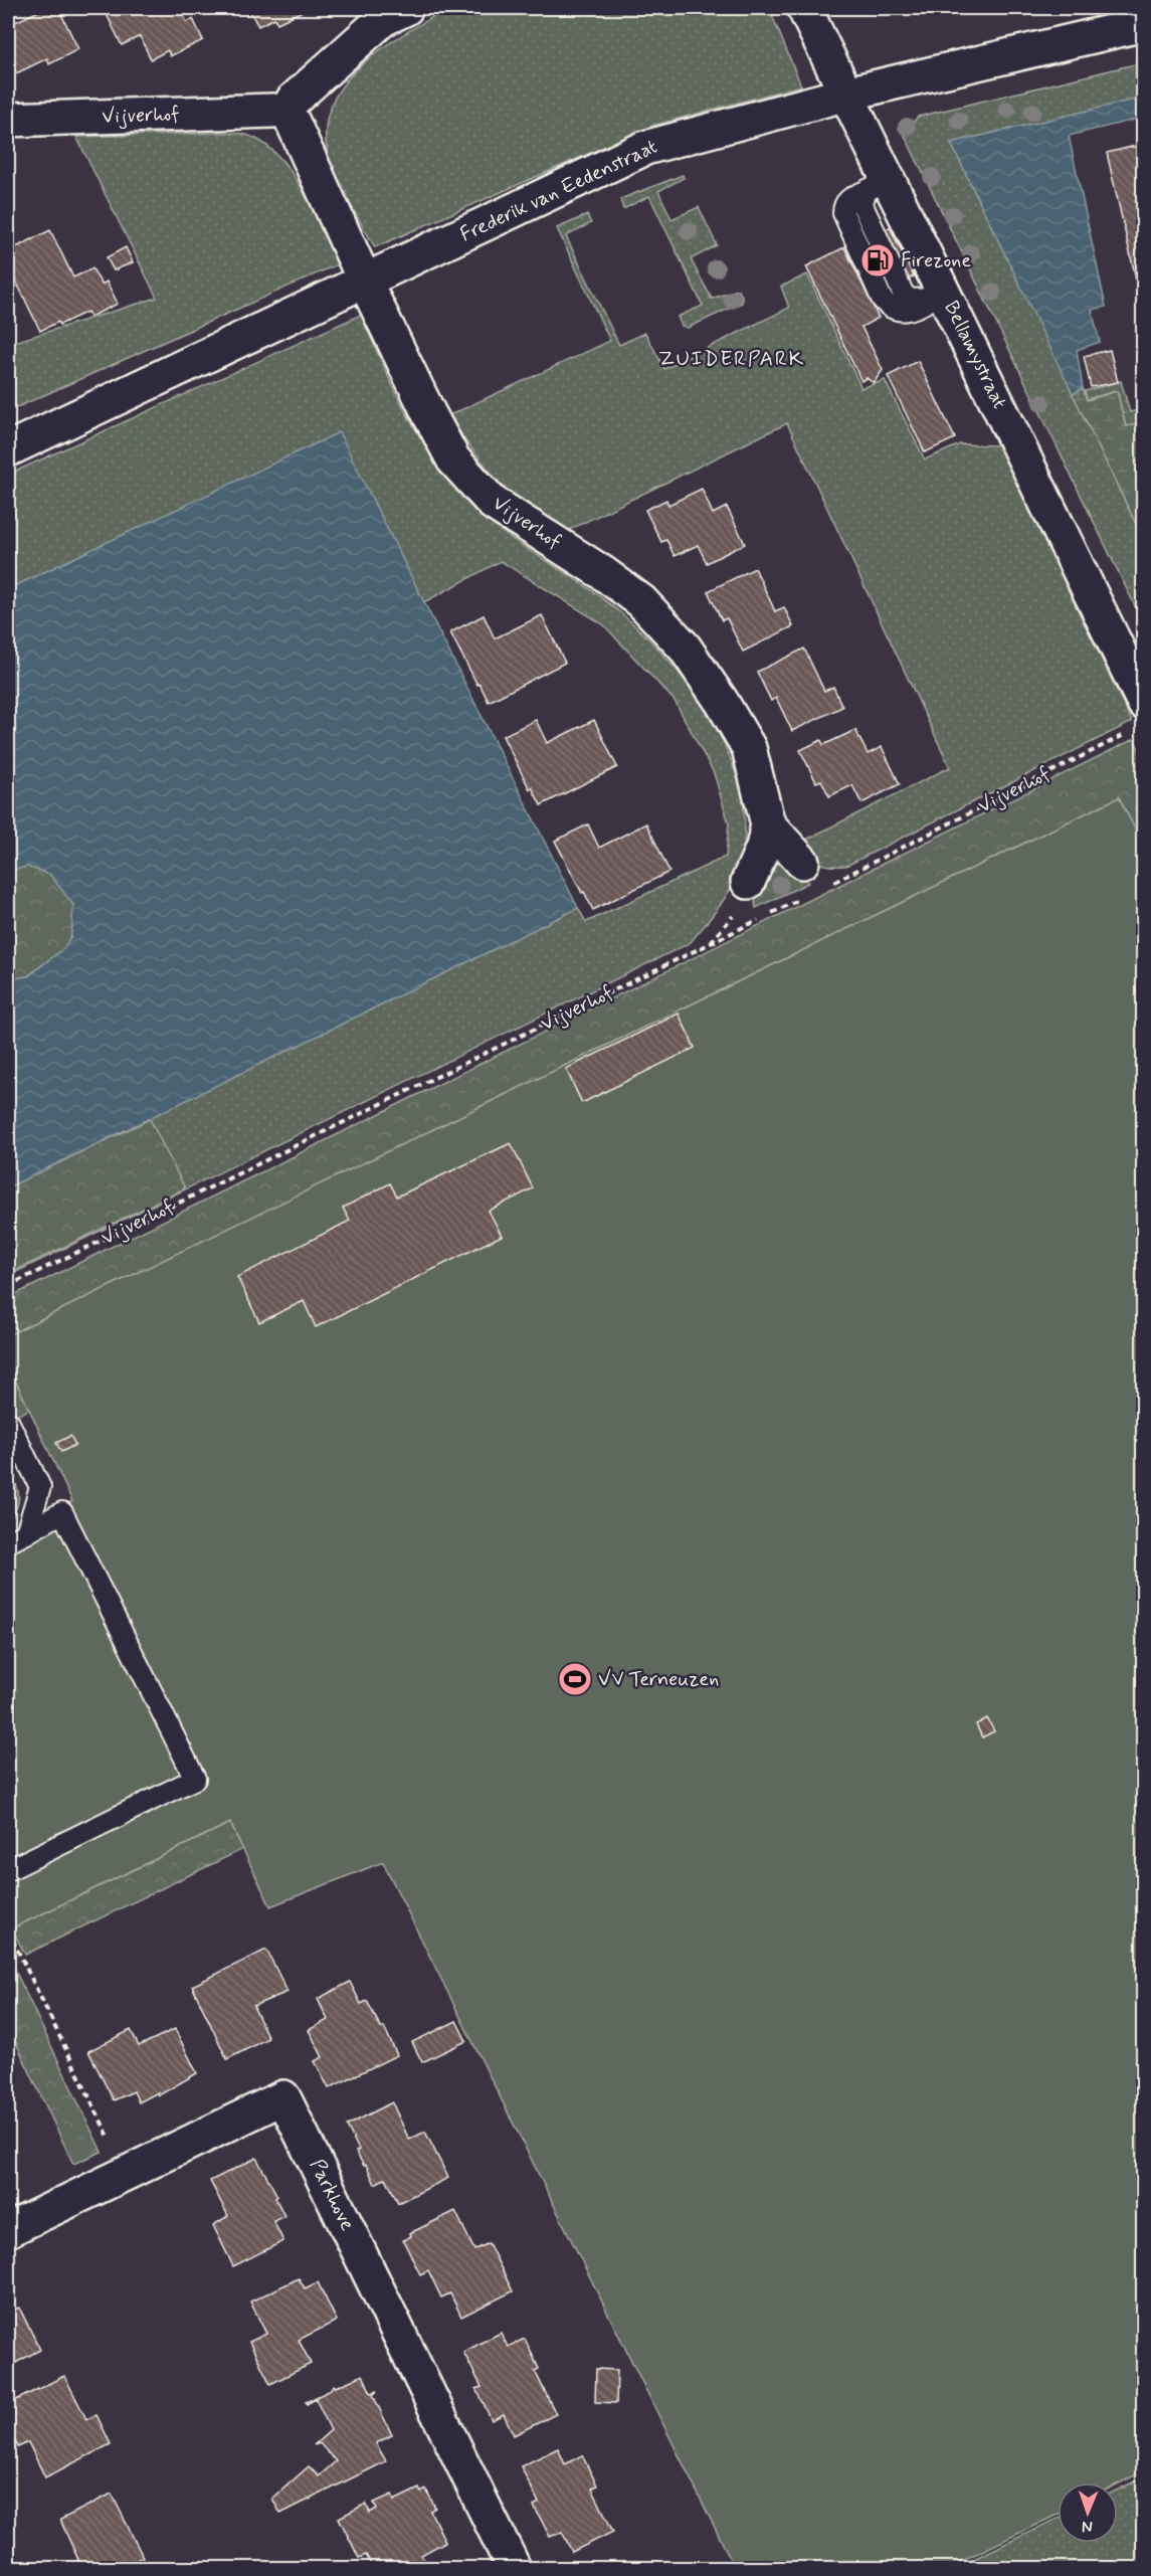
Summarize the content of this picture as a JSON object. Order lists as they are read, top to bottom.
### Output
{
  "streets": {
    "street": [
      "Vijverhof",
      "Frederik van Eedenstraat",
      "Bellamystraat",
      "Parkhove"
    ]
  },
  "crossings": [
    ["Vijverhof", "Frederik van Eedenstraat"],
    ["Vijverhof", "Bellamystraat"],
    ["Frederik van Eedenstraat", "Bellamystraat"]
  ],
  "districts": ["ZUIDERPARK"],
  "places": {
    "fuel station": ["Firezone"],
    "sports": ["VV Terneuzen"]
  },
  "north": "bottom"
}
